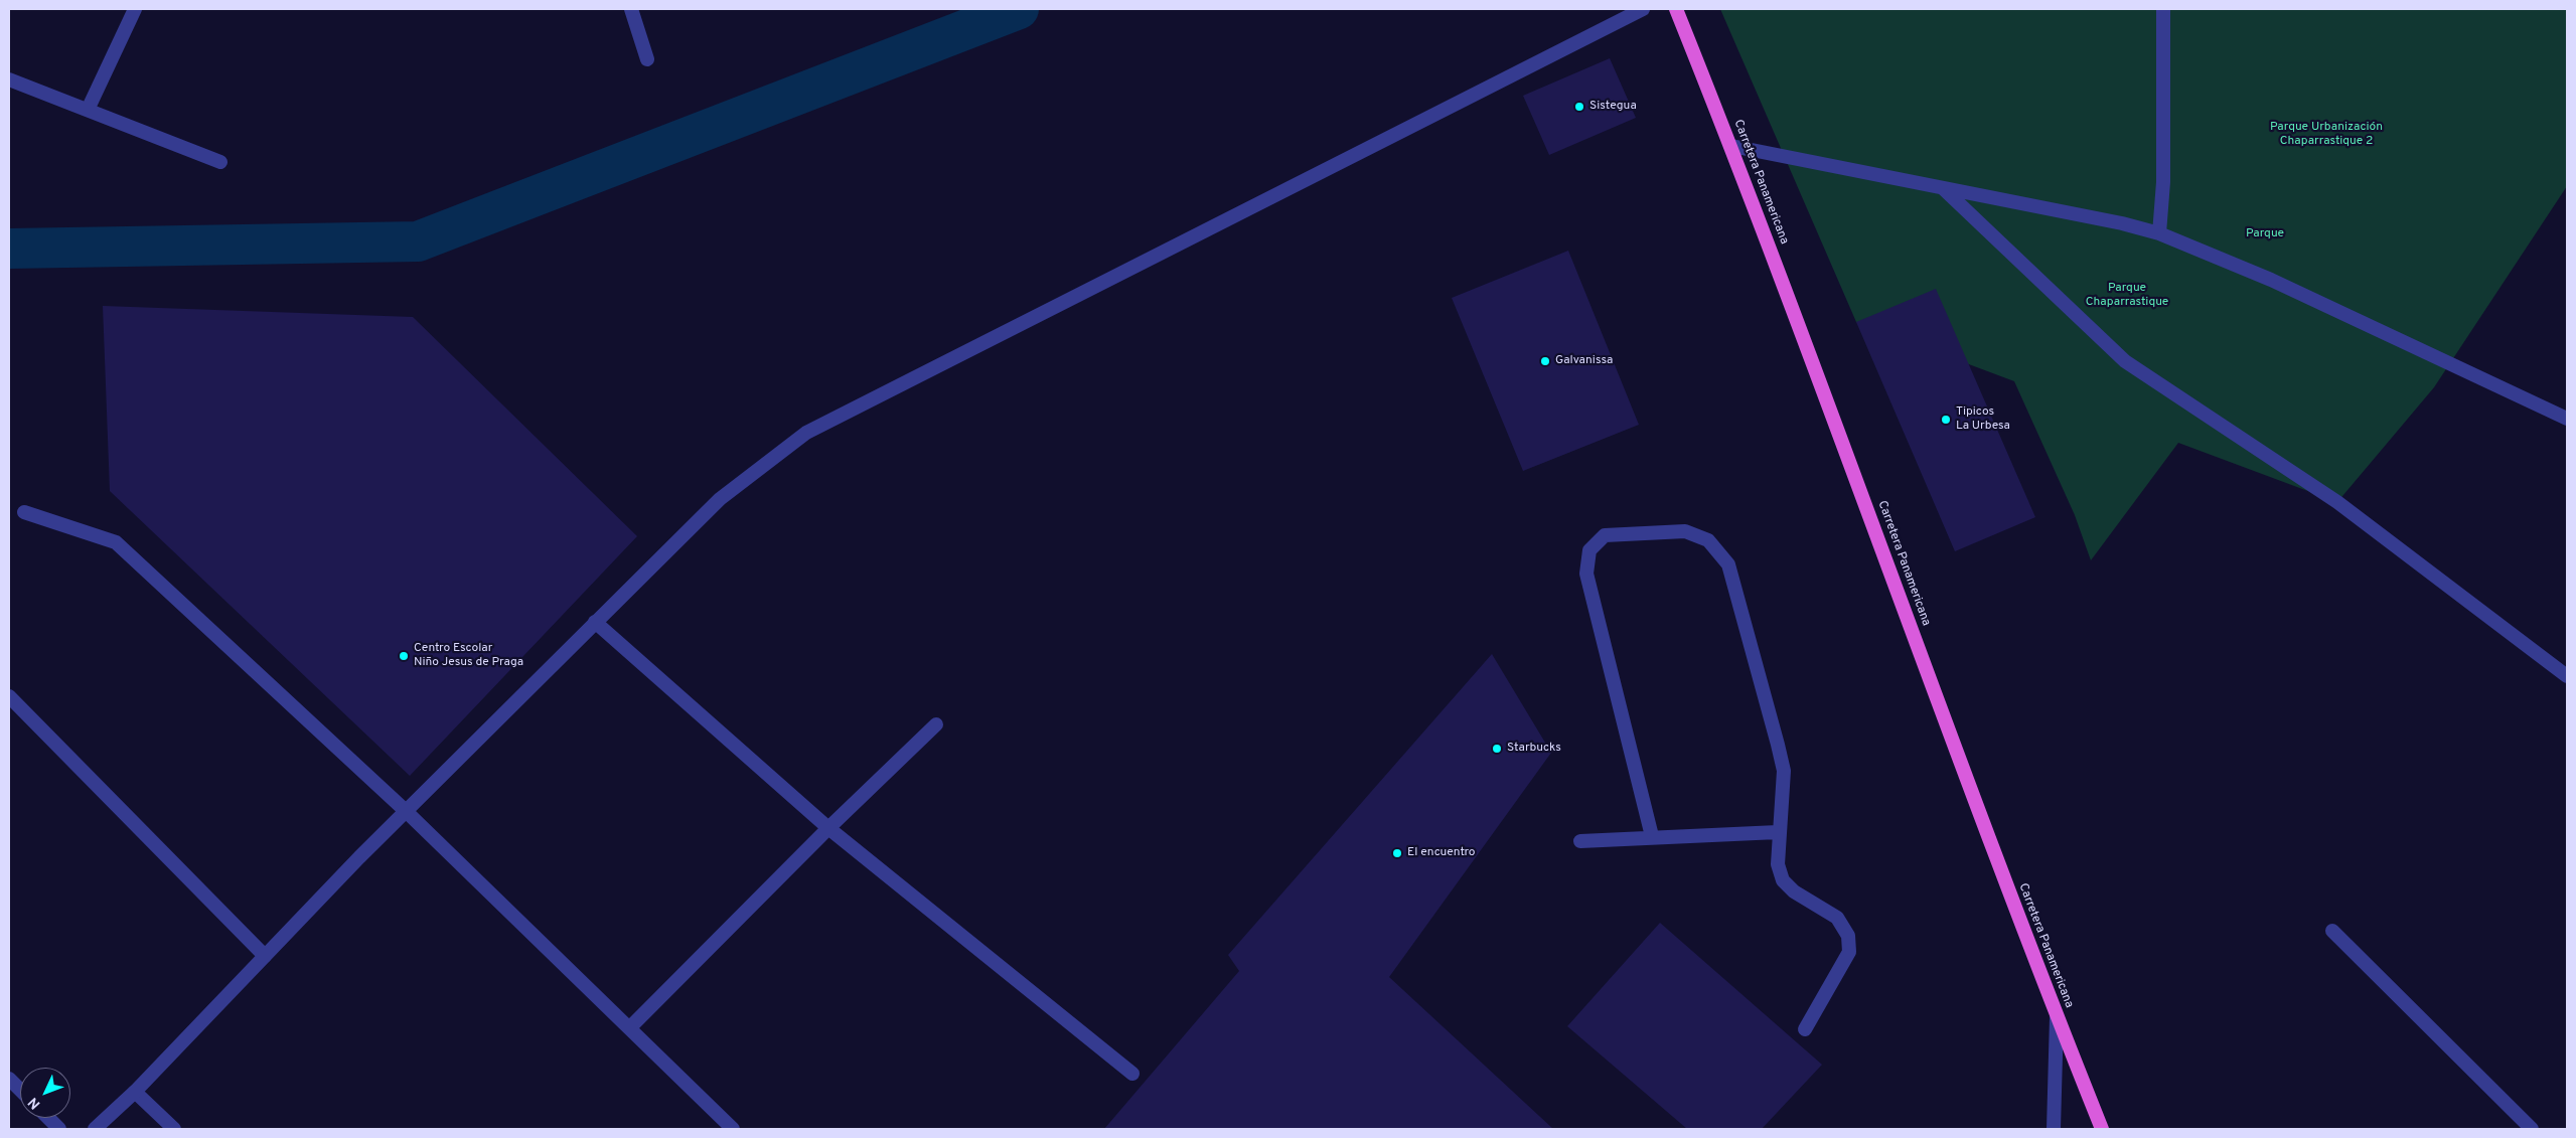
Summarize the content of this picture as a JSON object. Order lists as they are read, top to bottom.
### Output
{
  "streets": {
    "highway": ["Carretera Panamericana"]
  },
  "parks": ["Parque Urbanización Chaparrastique 2", "Parque", "Parque Chaparrastique"],
  "places": [
    "Sistegua",
    "Galvanissa",
    "Tipicos La Urbesa",
    "Centro Escolar Niño Jesus de Praga",
    "Starbucks",
    "El encuentro"
  ],
  "north": "bottom left"
}
